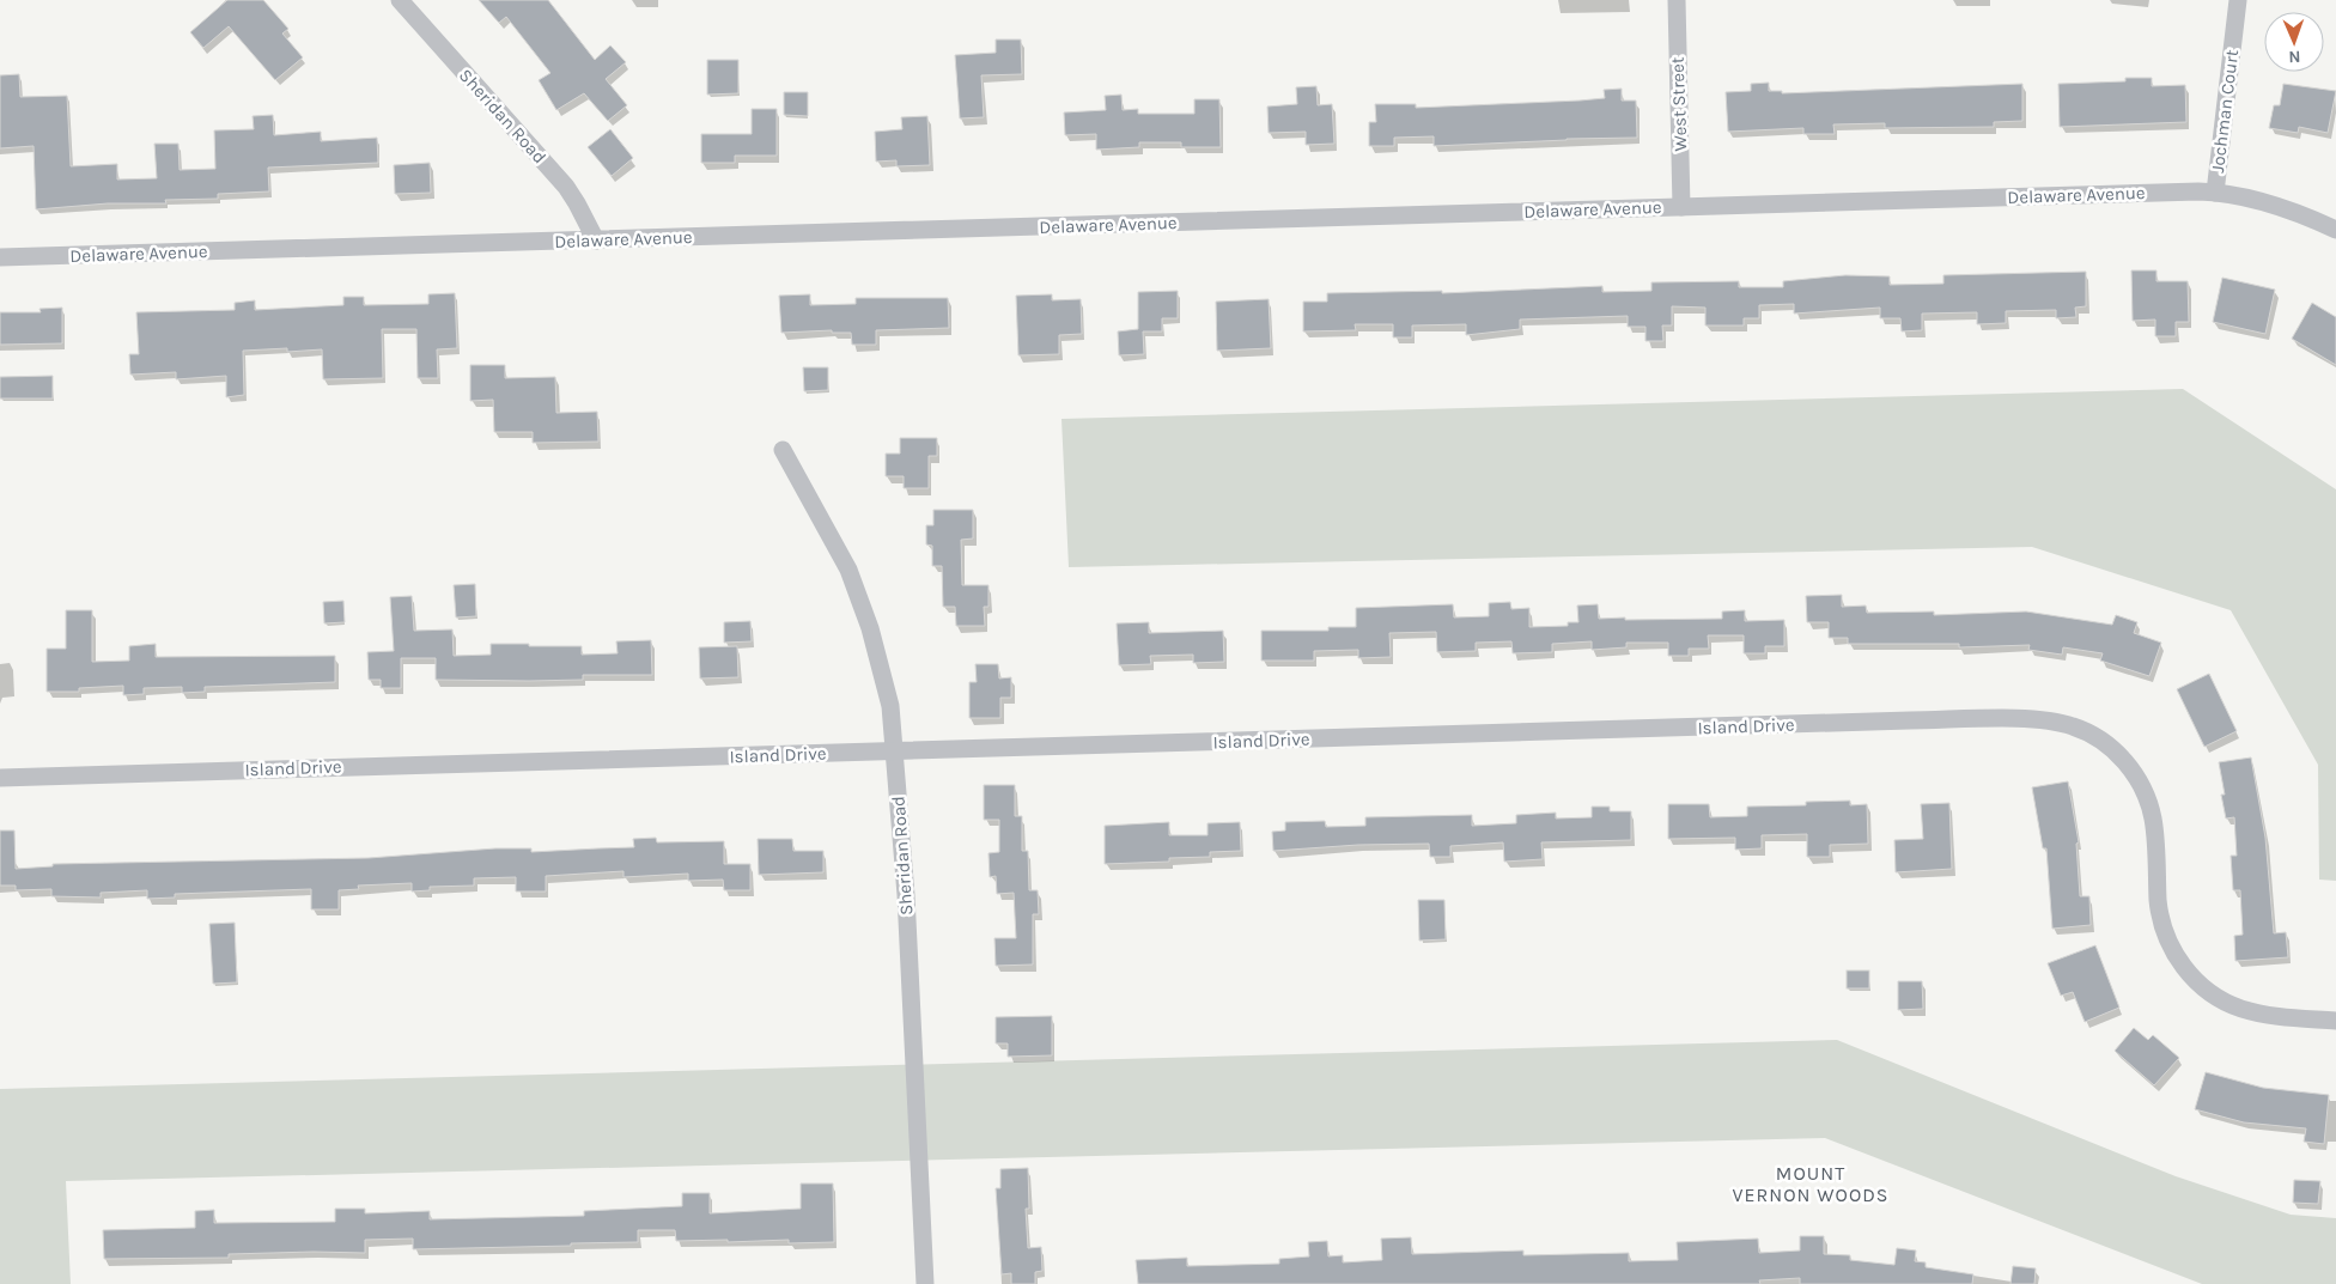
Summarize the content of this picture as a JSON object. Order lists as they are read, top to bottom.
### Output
{
  "streets": {
    "street": [
      "West Street",
      "Jochman Court",
      "Sheridan Road",
      "Delaware Avenue",
      "Island Drive"
    ]
  },
  "crossings": [
    ["West Street", "Delaware Avenue"],
    ["Jochman Court", "Delaware Avenue"],
    ["Sheridan Road", "Delaware Avenue"],
    ["Sheridan Road", "Island Drive"]
  ],
  "districts": ["MOUNT VERNON WOODS"],
  "north": "bottom"
}
